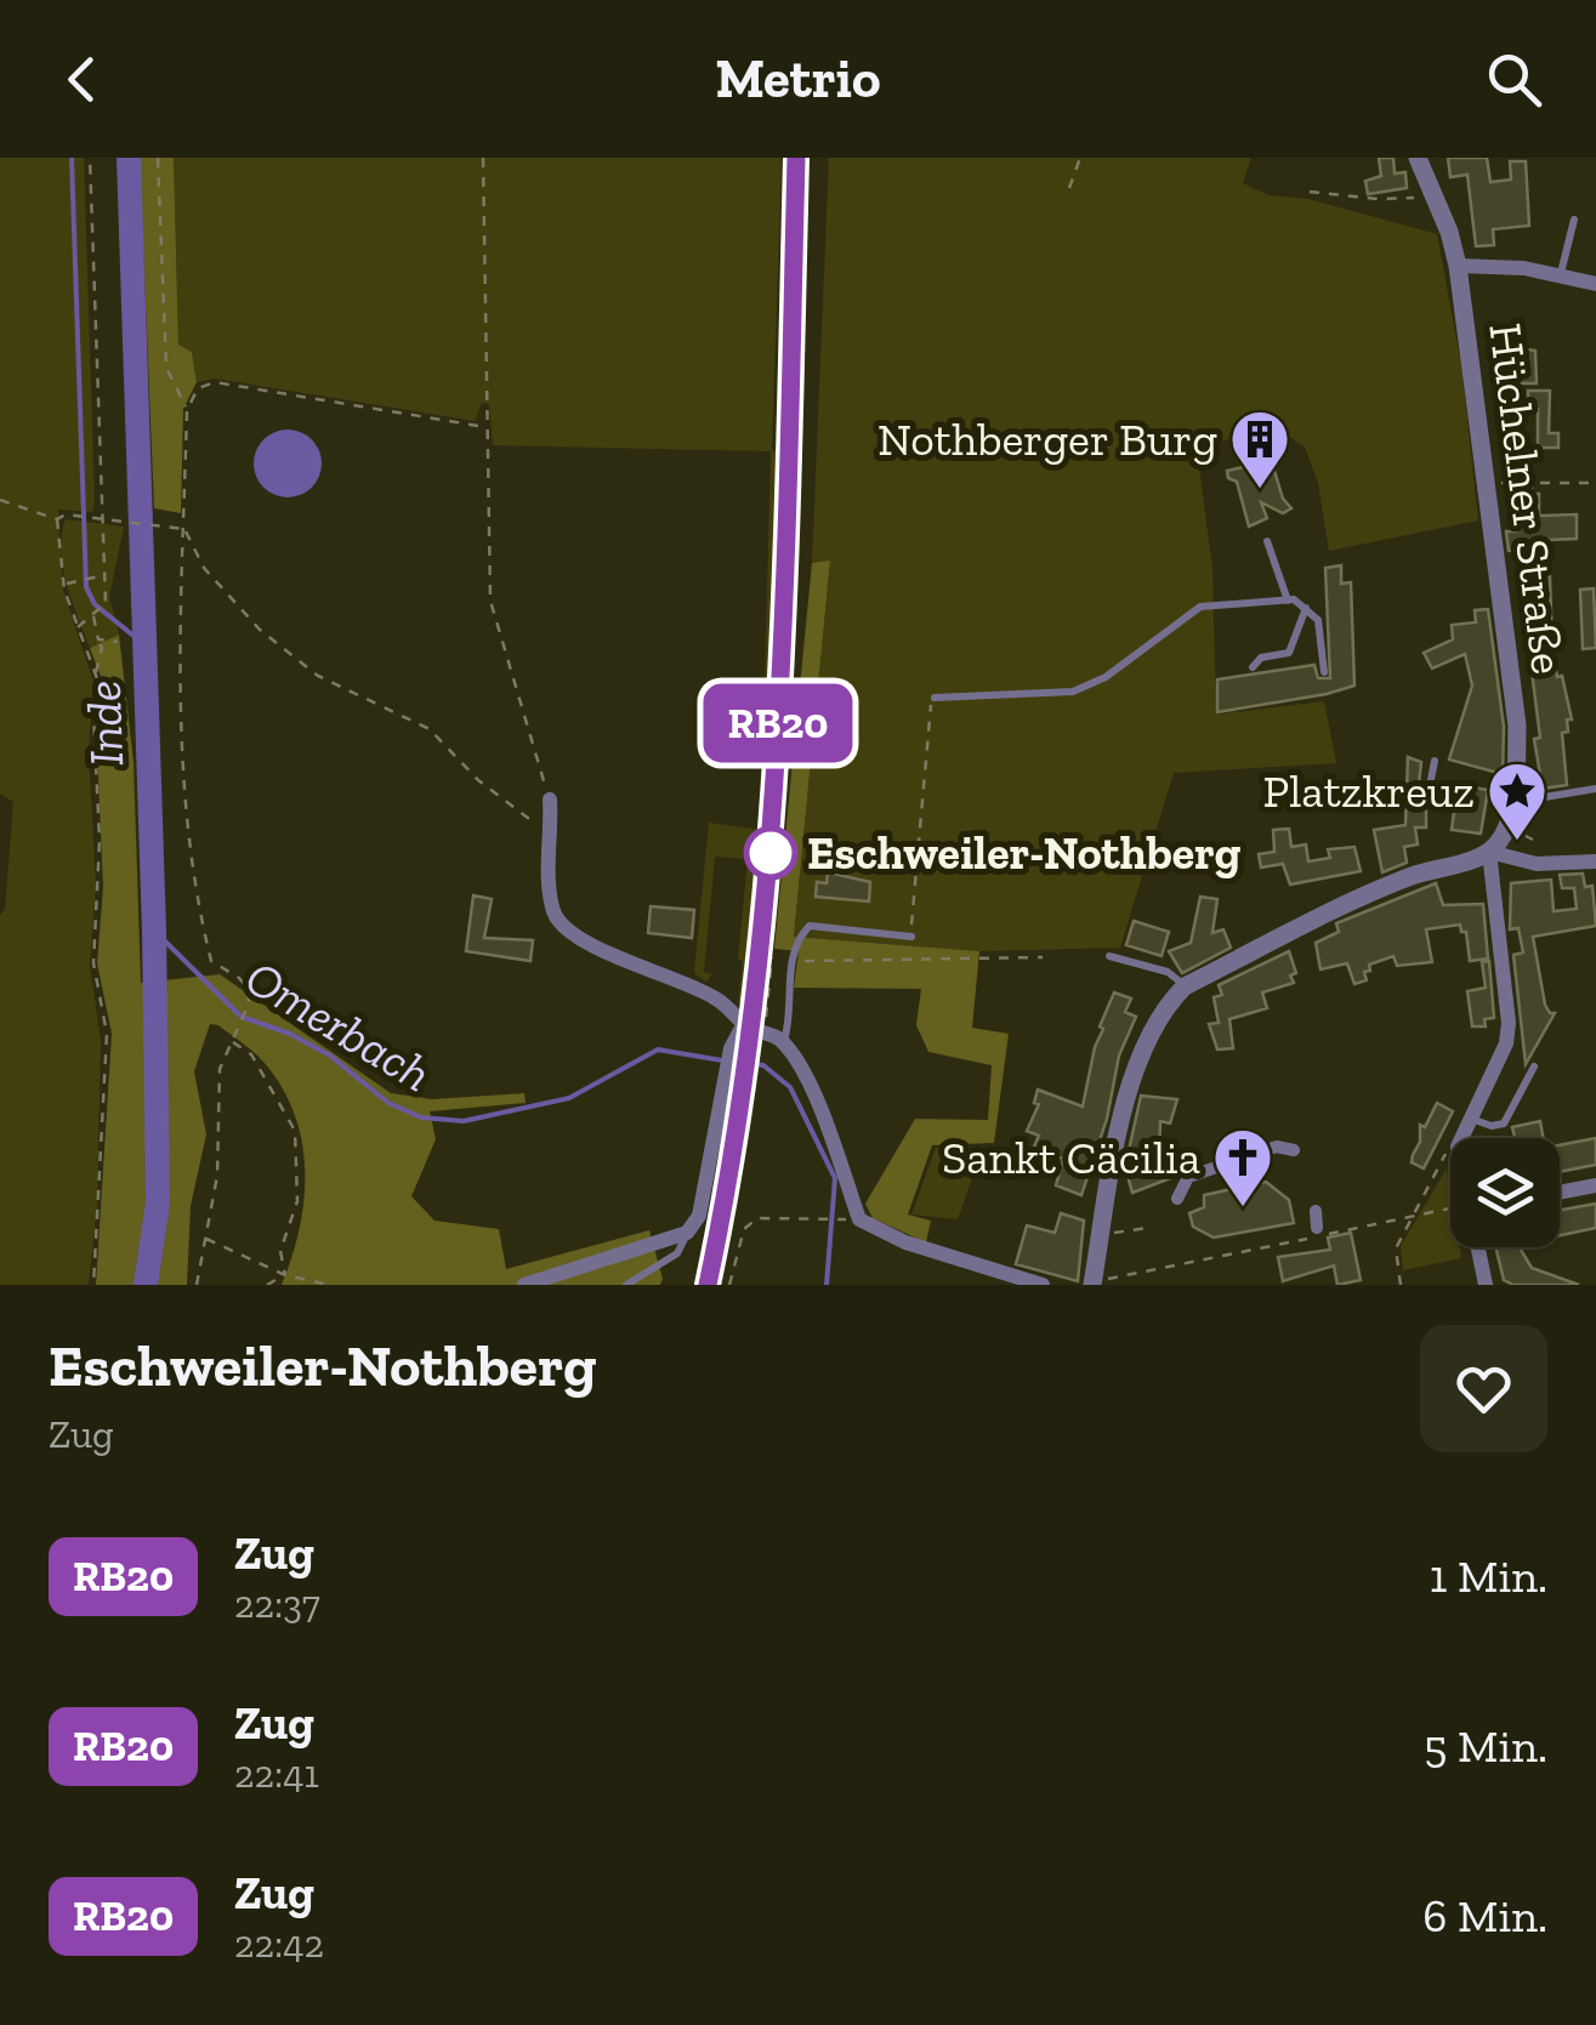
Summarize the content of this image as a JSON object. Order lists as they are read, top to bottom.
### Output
{
  "streets": {
    "street": ["Hüchelner Straße"]
  },
  "water": ["Inde", "Omerbach"],
  "places": {
    "building": ["Nothberger Burg"],
    "place": ["Platzkreuz"],
    "other": ["Eschweiler-Nothberg"],
    "church": ["Sankt Cäcilia"]
  },
  "page": {
    "header": "Metrio",
    "on_map": "RB20",
    "heading": ["Eschweiler-Nothberg", "Zug"],
    "list": [
      {
        "mark": "RB20",
        "name": "Zug",
        "note": "22:37",
        "value": "1 Min."
      },
      {
        "mark": "RB20",
        "name": "Zug",
        "note": "22:41",
        "value": "5 Min."
      },
      {
        "mark": "RB20",
        "name": "Zug",
        "note": "22:42",
        "value": "6 Min."
      }
    ]
  }
}
